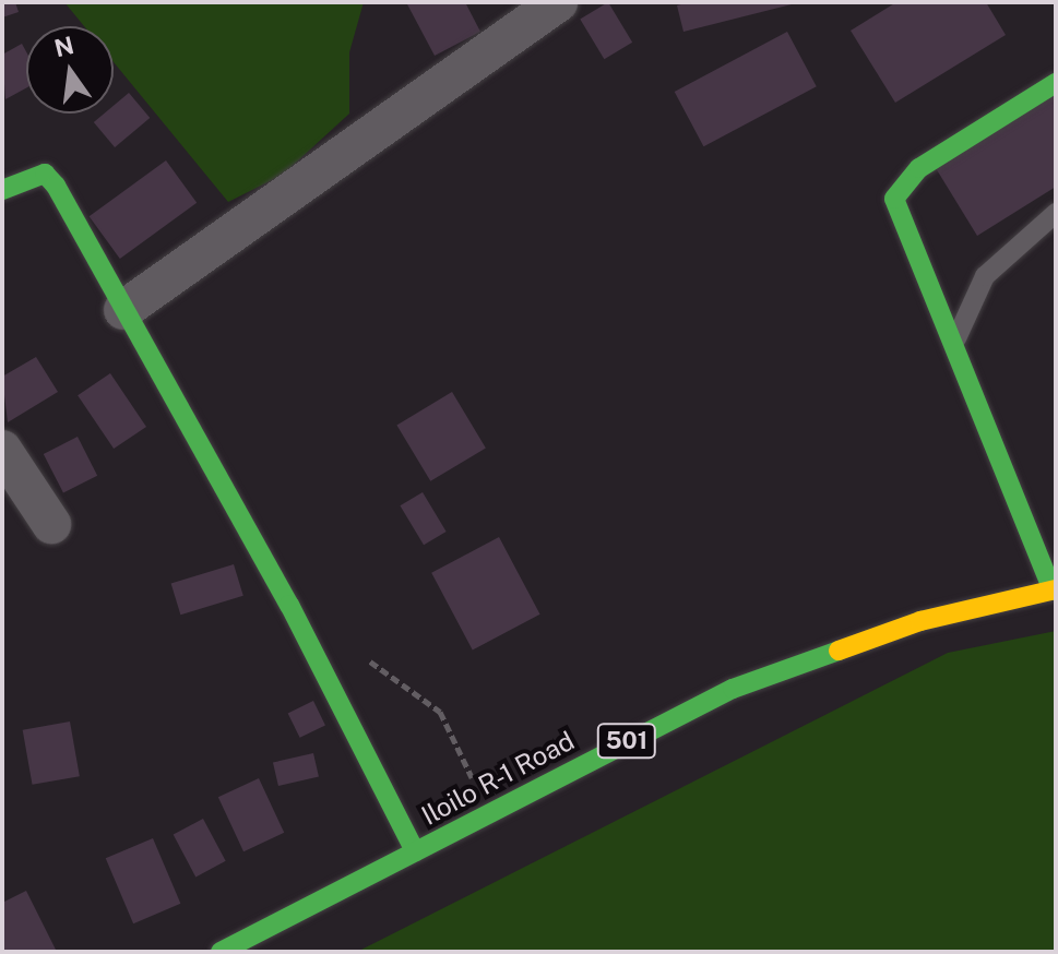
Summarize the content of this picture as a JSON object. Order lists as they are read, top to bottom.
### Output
{
  "streets": {
    "street": ["501", "Iloilo R-1 Road"]
  },
  "north": "top"
}
